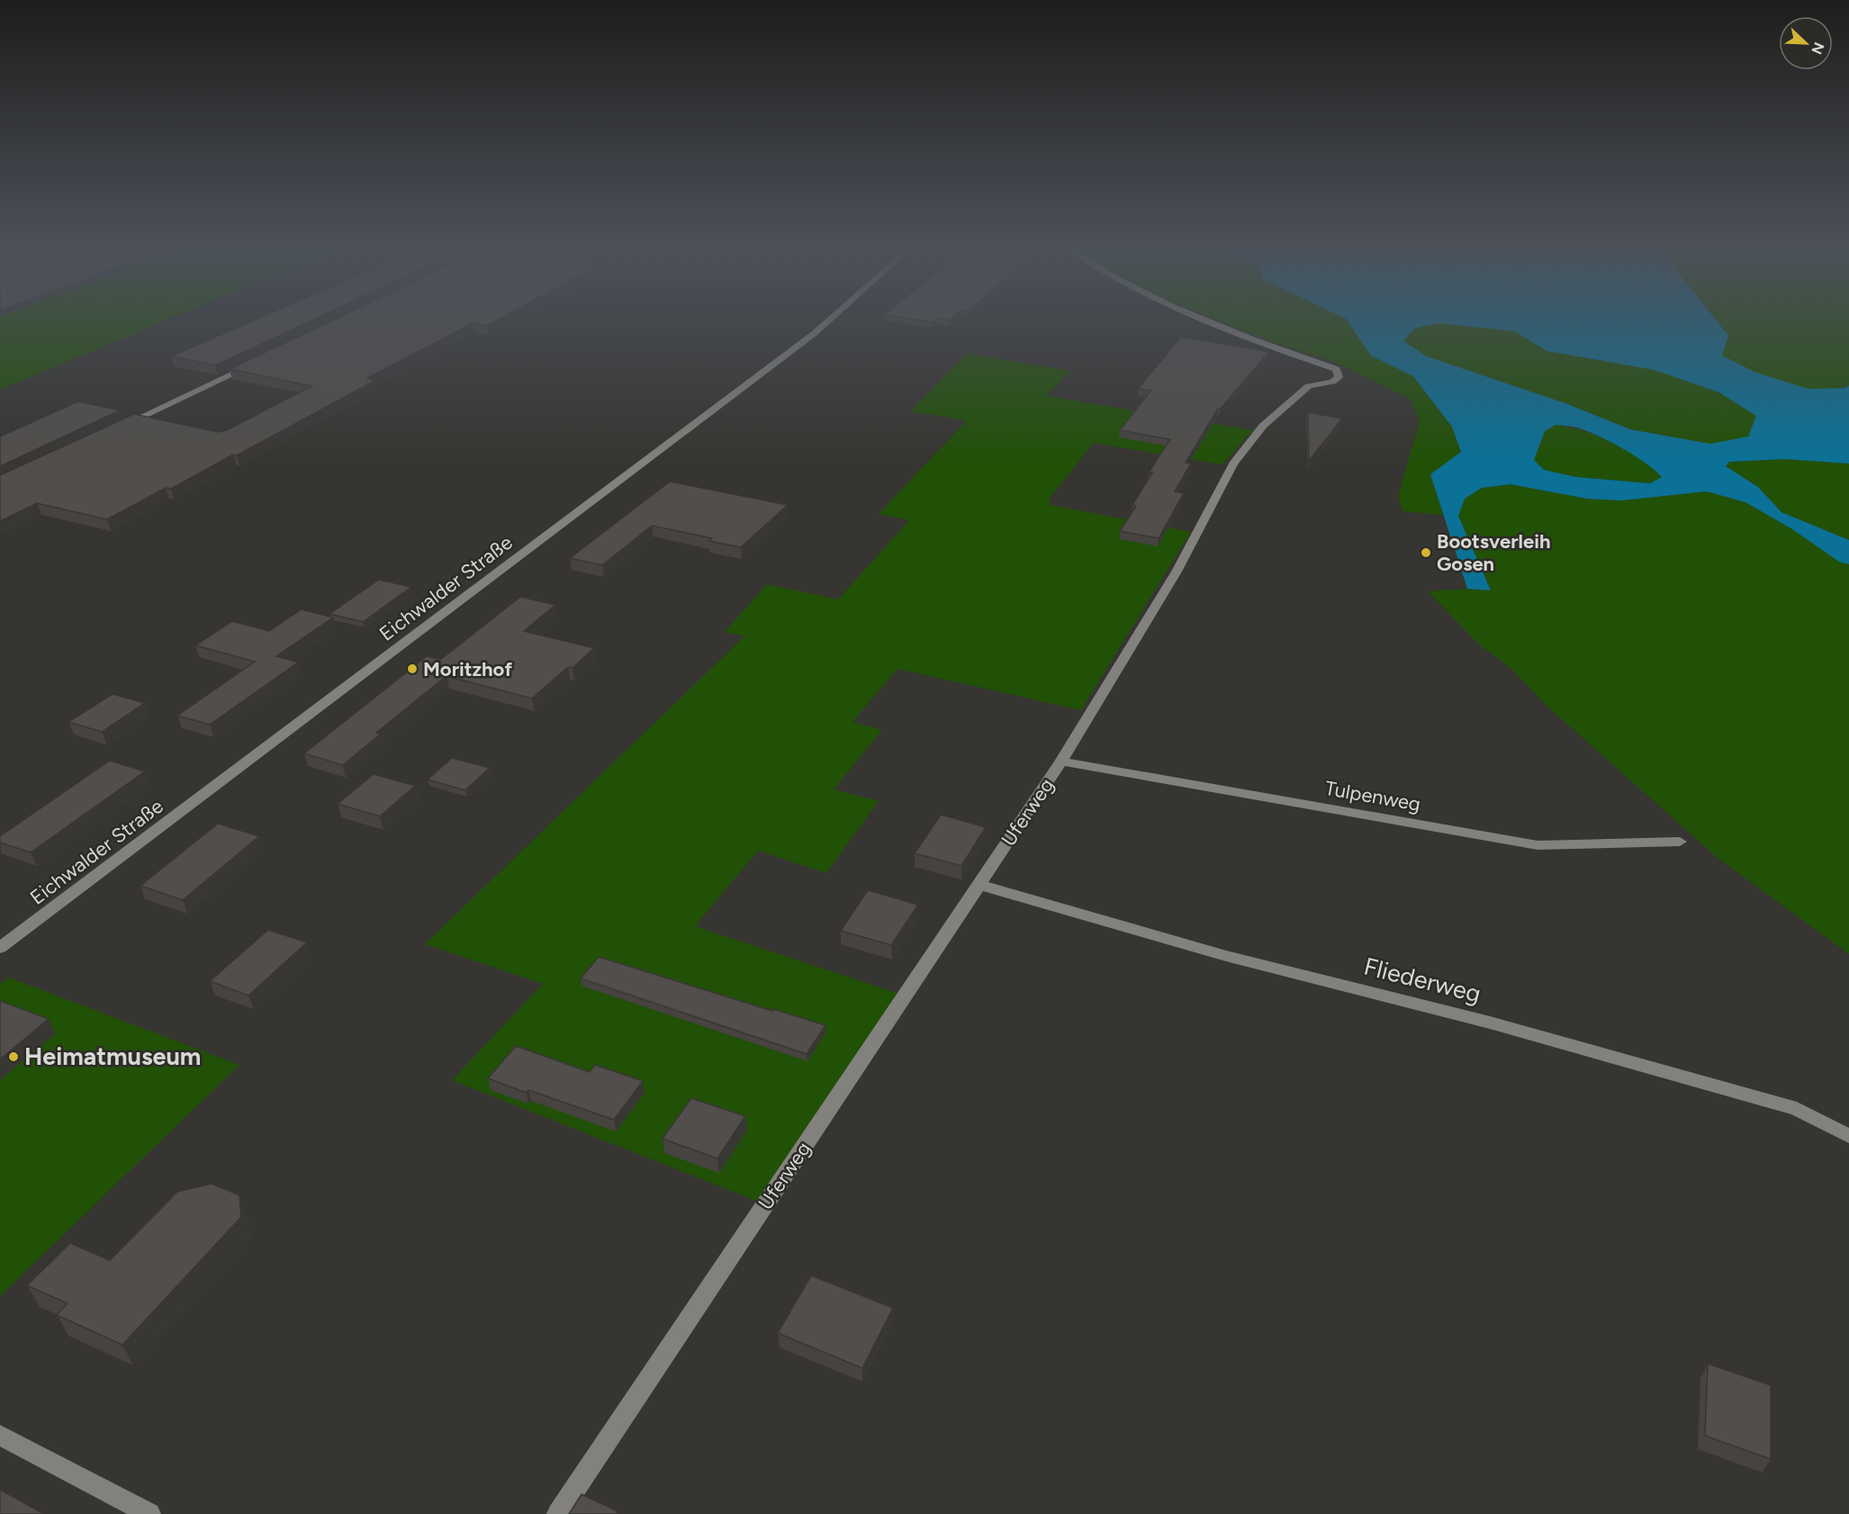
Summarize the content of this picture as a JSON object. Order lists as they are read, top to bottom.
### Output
{
  "streets": {
    "street": [
      "Eichwalder Straße",
      "Tulpenweg",
      "Uferweg",
      "Fliederweg"
    ]
  },
  "crossings": [
    ["Tulpenweg", "Uferweg"],
    ["Uferweg", "Fliederweg"]
  ],
  "places": ["Bootsverleih Gosen", "Moritzhof", "Heimatmuseum"],
  "north": "bottom right"
}
